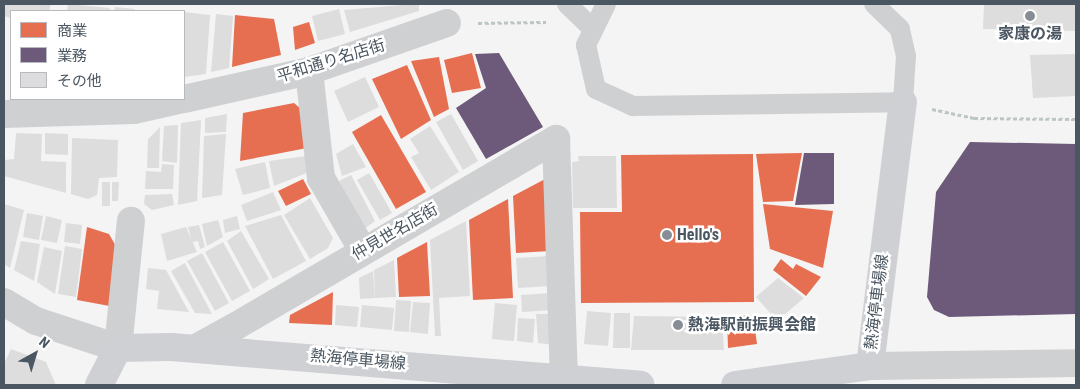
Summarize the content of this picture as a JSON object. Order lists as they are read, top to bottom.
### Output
{
  "streets": {
    "main road": ["熱海停車場線"],
    "street": ["平和通り名店街", "仲見世名店街"]
  },
  "crossings": [
    ["仲見世名店街", "熱海停車場線"]
  ],
  "places": ["家康の湯", "Hello's", "熱海駅前振興会館"],
  "legend": ["商業", "業務", "その他"],
  "north": "top right"
}
